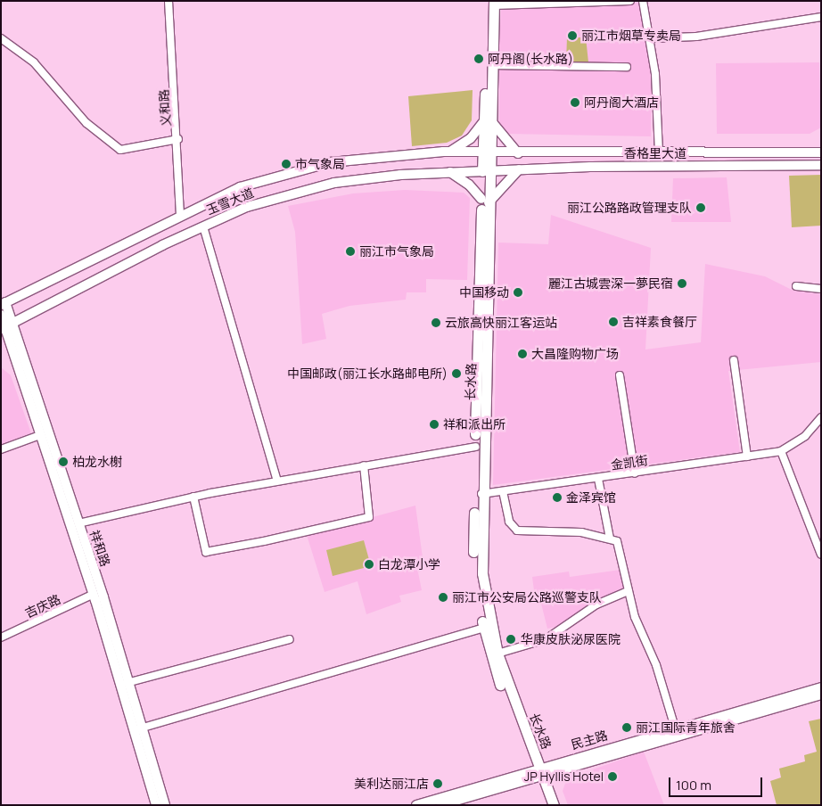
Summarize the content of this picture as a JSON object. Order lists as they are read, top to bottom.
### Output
{
  "streets": {
    "highway": ["长水路"],
    "main road": [
      "香格里大道",
      "玉雪大道",
      "祥和路",
      "民主路"
    ],
    "street": ["义和路", "金凯街", "吉庆路"]
  },
  "crossings": [
    ["义和路", "玉雪大道"],
    ["香格里大道", "玉雪大道"],
    ["香格里大道", "长水路"],
    ["玉雪大道", "长水路"],
    ["玉雪大道", "祥和路"],
    ["长水路", "金凯街"],
    ["长水路", "民主路"],
    ["祥和路", "吉庆路"]
  ],
  "places": [
    "丽江市烟草专卖局",
    "阿丹阁(长水路)",
    "阿丹阁大酒店",
    "市气象局",
    "丽江公路路政管理支队",
    "丽江市气象局",
    "麗江古城雲深一夢民宿",
    "中国移动",
    "吉祥素食餐厅",
    "云旅高快丽江客运站",
    "大昌隆购物广场",
    "中国邮政(丽江长水路邮电所)",
    "祥和派出所",
    "柏龙水榭",
    "金泽宾馆",
    "白龙潭小学",
    "丽江市公安局公路巡警支队",
    "华康皮肤泌尿医院",
    "丽江国际青年旅舍",
    "JP Hyllis Hotel",
    "美利达丽江店"
  ],
  "scale_bar": "100 m"
}
